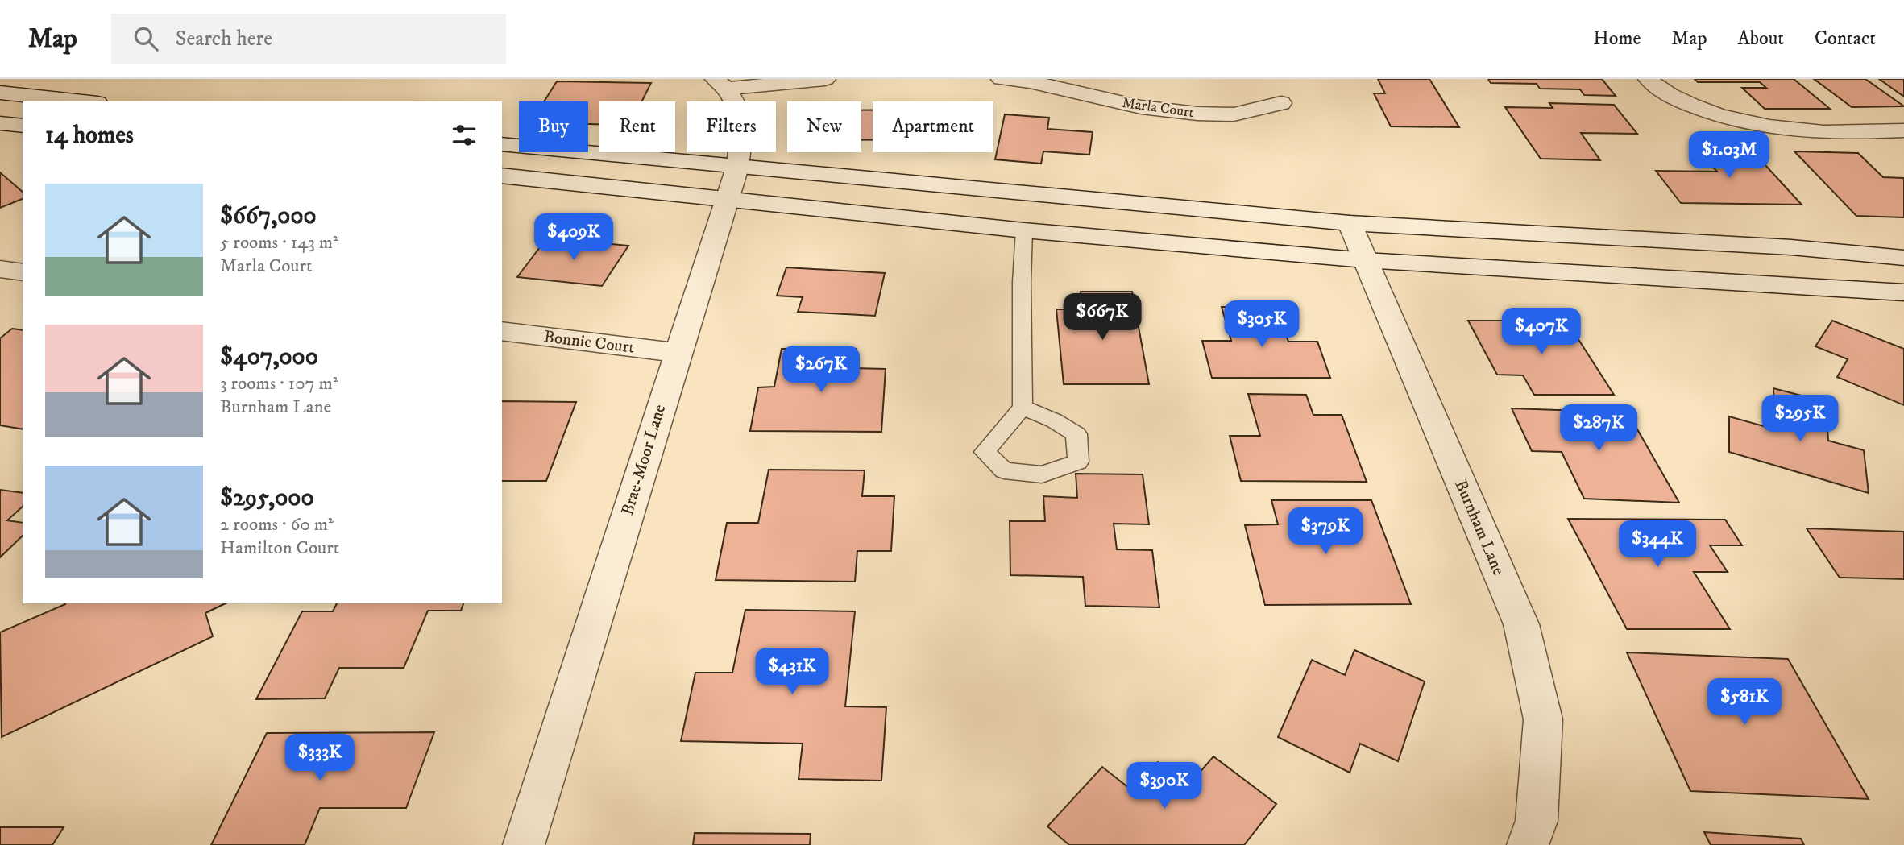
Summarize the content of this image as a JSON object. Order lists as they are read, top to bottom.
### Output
{
  "streets": {
    "main road": [
      "Marla Court",
      "Bonnie Court",
      "Brae-Moor Lane",
      "Burnham Lane"
    ]
  },
  "crossings": [
    ["Bonnie Court", "Brae-Moor Lane"]
  ],
  "page": {
    "header": "Map",
    "search": "Search here",
    "nav": [
      "Home",
      "Map",
      "About",
      "Contact"
    ],
    "chip": [
      "Buy",
      "Rent",
      "Filters",
      "New",
      "Apartment"
    ],
    "heading": "14 homes",
    "price": [
      "$1.03M",
      "$409K",
      "$667K",
      "$305K",
      "$407K",
      "$267K",
      "$295K",
      "$287K",
      "$379K",
      "$344K",
      "$431K",
      "$581K",
      "$333K",
      "$390K"
    ],
    "list": [
      {
        "name": "$667,000",
        "note": "5 rooms · 143 m² · Marla Court"
      },
      {
        "name": "$407,000",
        "note": "3 rooms · 107 m² · Burnham Lane"
      },
      {
        "name": "$295,000",
        "note": "2 rooms · 60 m² · Hamilton Court"
      }
    ]
  }
}
